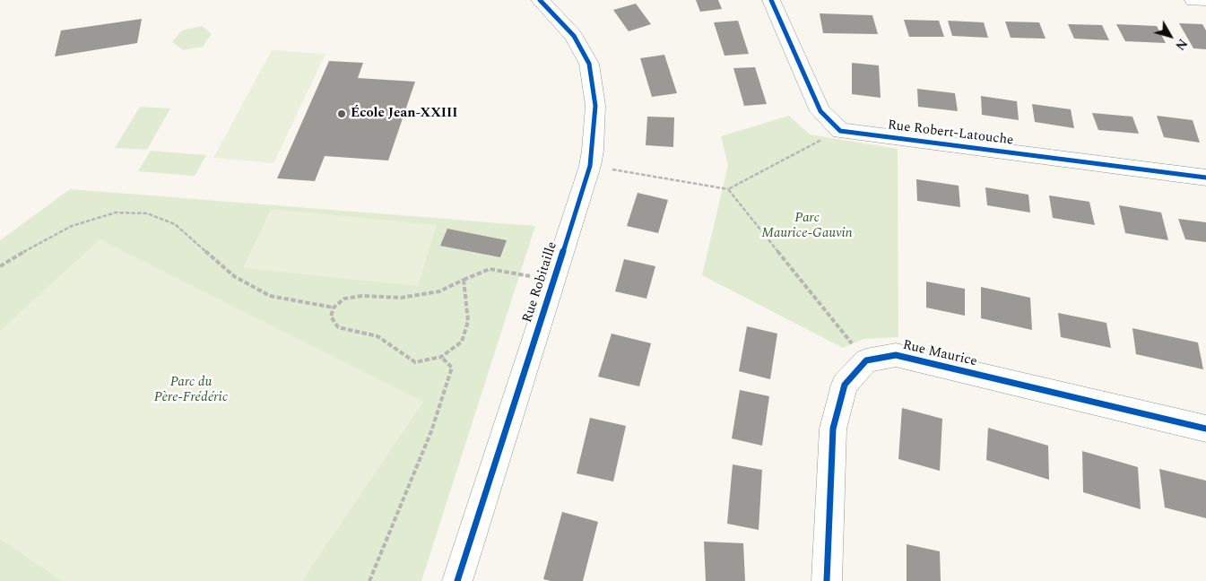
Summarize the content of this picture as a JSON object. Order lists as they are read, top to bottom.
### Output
{
  "streets": {
    "street": ["Rue Robert-Latouche", "Rue Robitaille", "Rue Maurice"]
  },
  "parks": ["Parc Maurice-Gauvin", "Parc du Père-Frédéric"],
  "places": ["École Jean-XXIII"],
  "north": "bottom right"
}
